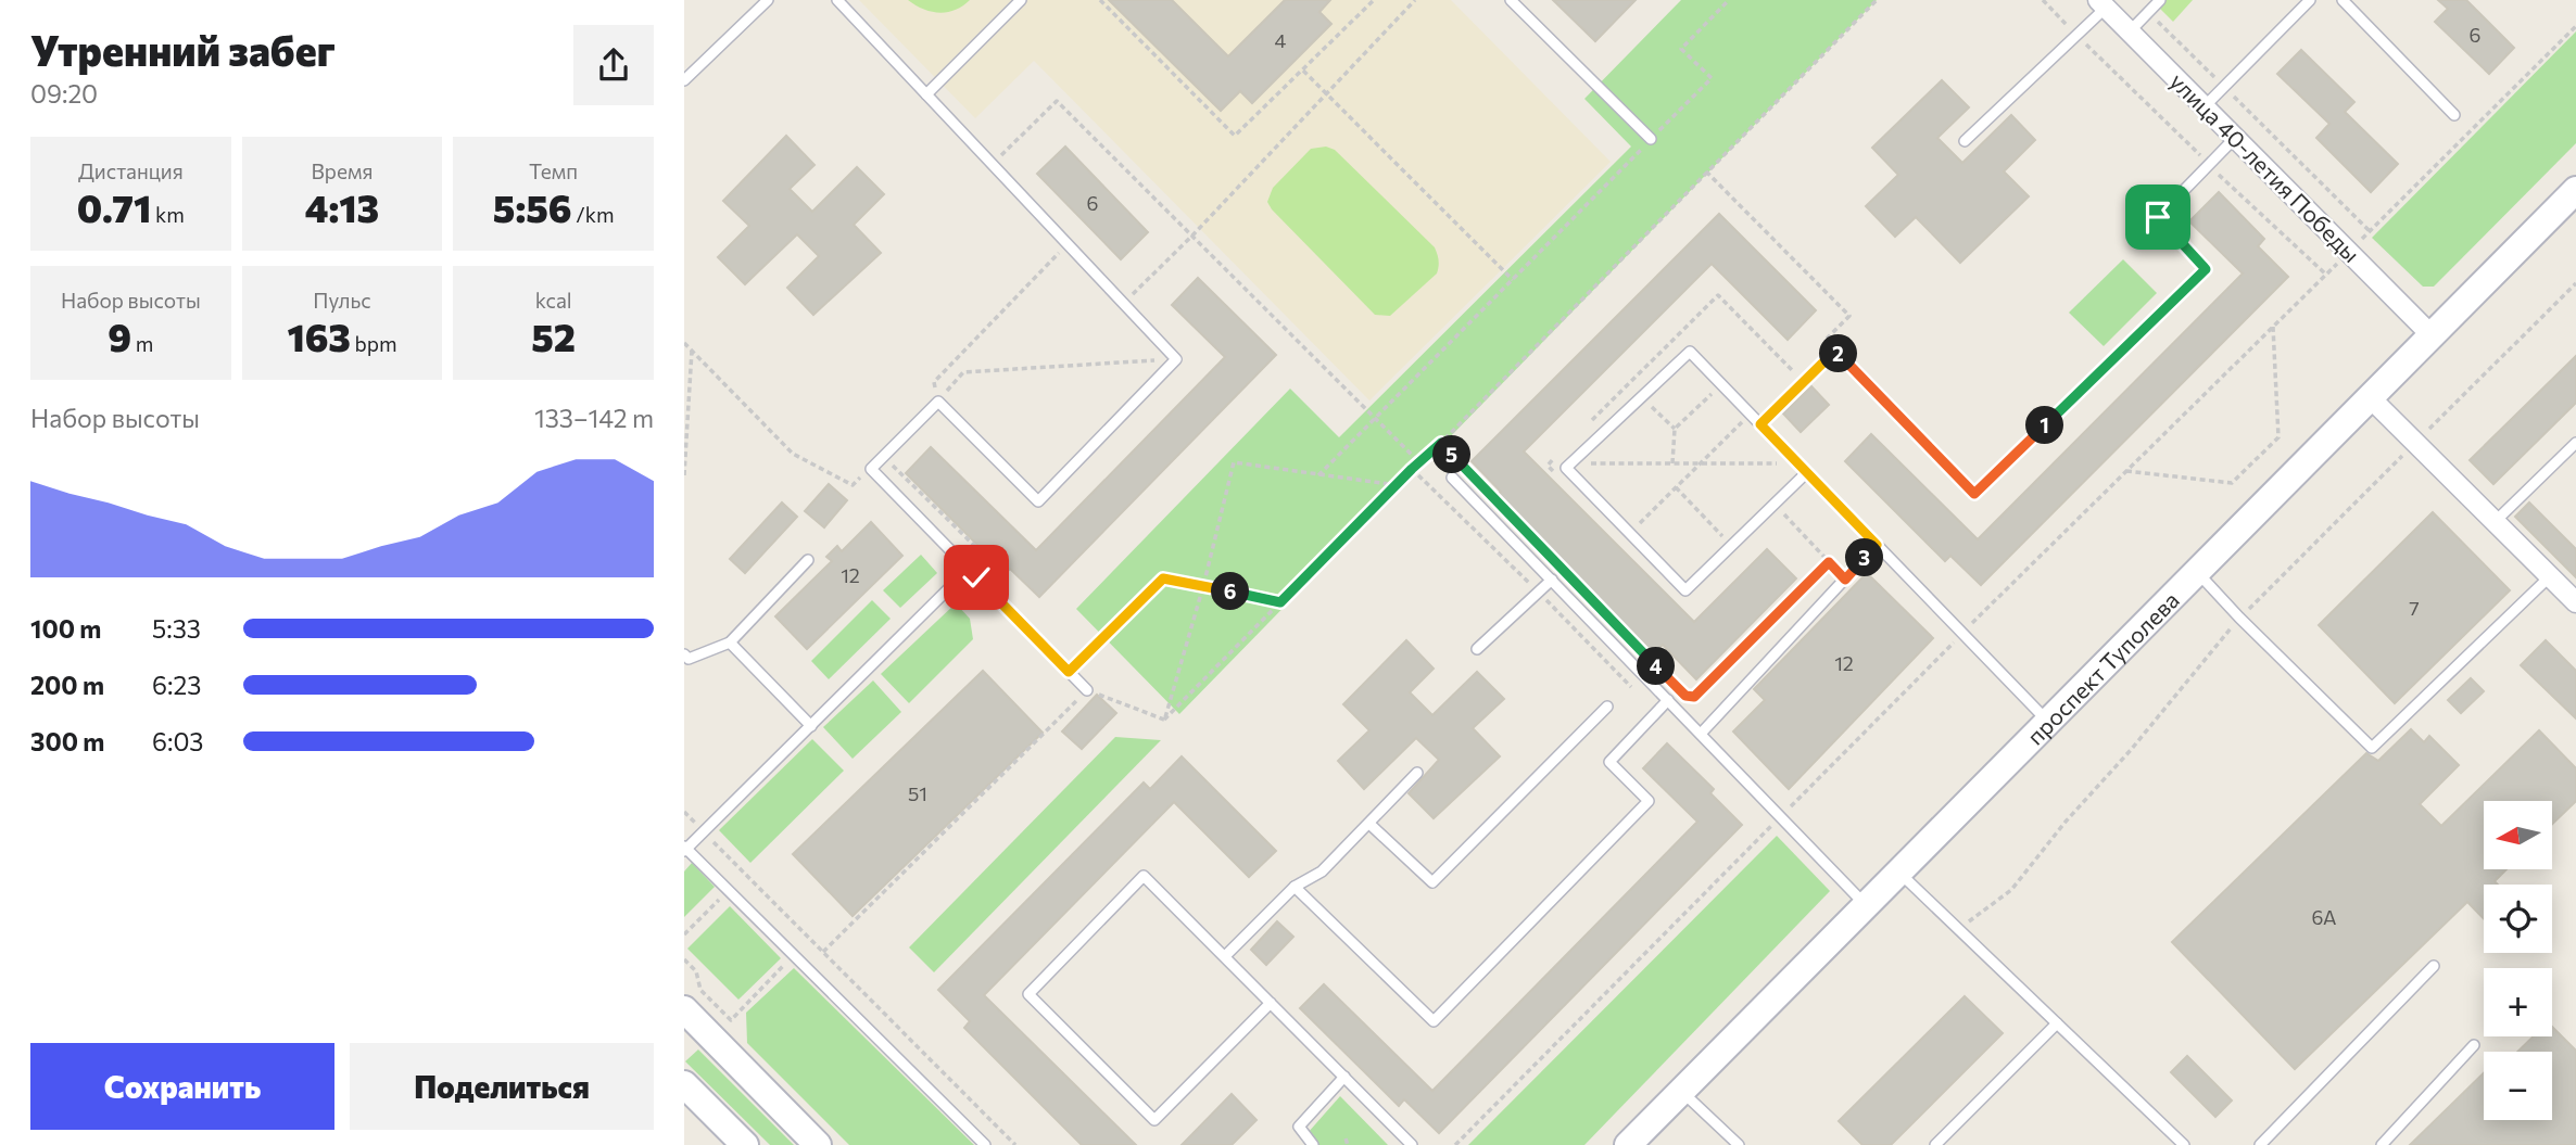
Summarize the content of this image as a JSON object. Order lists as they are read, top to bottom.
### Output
{
  "streets": {
    "main road": ["проспект Туполева"],
    "street": ["улица 40-летия Победы"]
  },
  "crossings": [
    ["улица 40-летия Победы", "проспект Туполева"]
  ],
  "house_numbers": [
    "6",
    "4",
    "6",
    "12",
    "7",
    "12",
    "51",
    "6А"
  ],
  "north": "left",
  "page": {
    "heading": ["Утренний забег", "09:20"],
    "stats": [
      ["Дистанция", "0.71 km"],
      ["Время", "4:13"],
      ["Темп", "5:56 /km"],
      ["Набор высоты", "9 m"],
      ["Пульс", "163 bpm"],
      ["kcal", "52"]
    ],
    "pins": [
      "2",
      "1",
      "5",
      "3",
      "6",
      "4"
    ],
    "chart": ["Набор высоты", "133–142 m"],
    "list": [
      {
        "name": "100 m",
        "note": "5:33"
      },
      {
        "name": "200 m",
        "note": "6:23"
      },
      {
        "name": "300 m",
        "note": "6:03"
      }
    ],
    "map_buttons": ["+", "−"],
    "buttons": ["Сохранить", "Поделиться"]
  }
}
